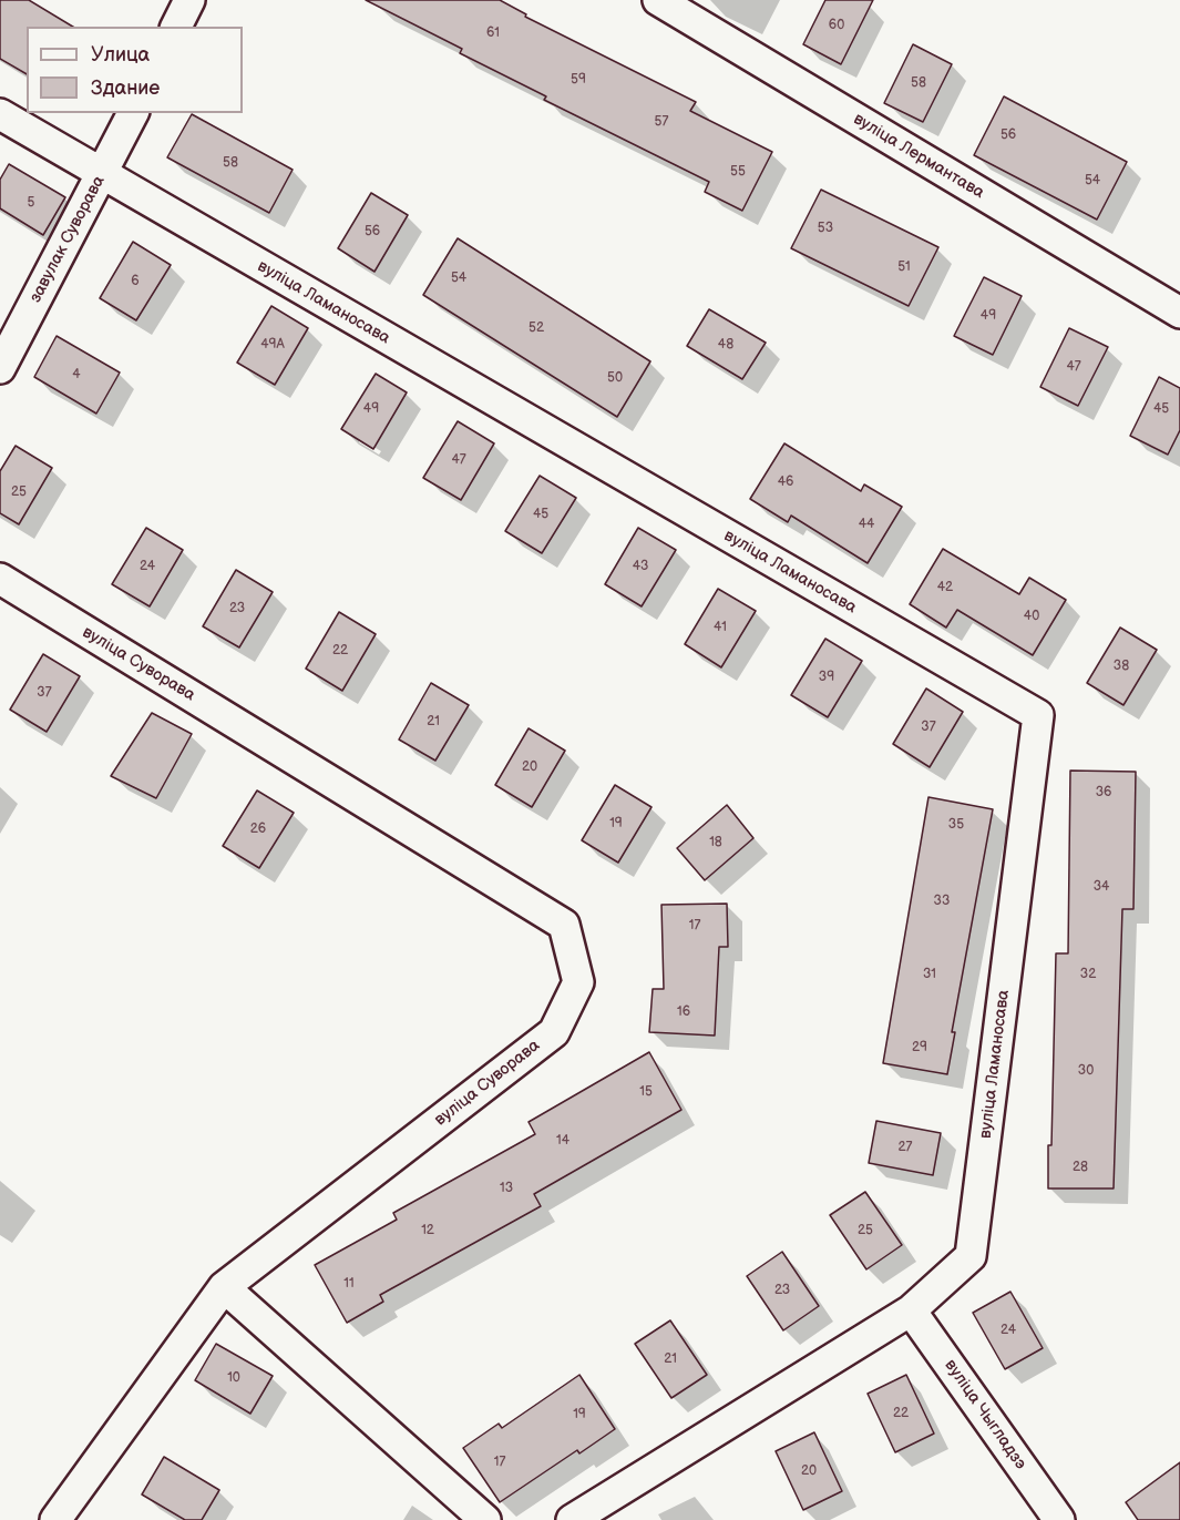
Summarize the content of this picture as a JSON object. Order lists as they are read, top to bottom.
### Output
{
  "streets": {
    "street": [
      "вуліца Лермантава",
      "завулак Суворава",
      "вуліца Ламаносава",
      "вуліца Суворава",
      "вуліца Чыгладзэ"
    ]
  },
  "crossings": [
    ["завулак Суворава", "вуліца Ламаносава"],
    ["вуліца Ламаносава", "вуліца Чыгладзэ"]
  ],
  "house_numbers": [
    "60",
    "61",
    "59",
    "58",
    "57",
    "56",
    "58",
    "55",
    "54",
    "5",
    "53",
    "56",
    "51",
    "54",
    "6",
    "49",
    "52",
    "49А",
    "48",
    "47",
    "4",
    "50",
    "49",
    "45",
    "47",
    "46",
    "25",
    "45",
    "44",
    "24",
    "43",
    "42",
    "23",
    "40",
    "41",
    "22",
    "38",
    "39",
    "37",
    "21",
    "37",
    "20",
    "36",
    "19",
    "35",
    "26",
    "18",
    "34",
    "33",
    "17",
    "31",
    "32",
    "16",
    "29",
    "30",
    "15",
    "14",
    "27",
    "28",
    "13",
    "12",
    "25",
    "11",
    "23",
    "24",
    "21",
    "10",
    "22",
    "19",
    "17",
    "20"
  ],
  "legend": ["Улица", "Здание"]
}
